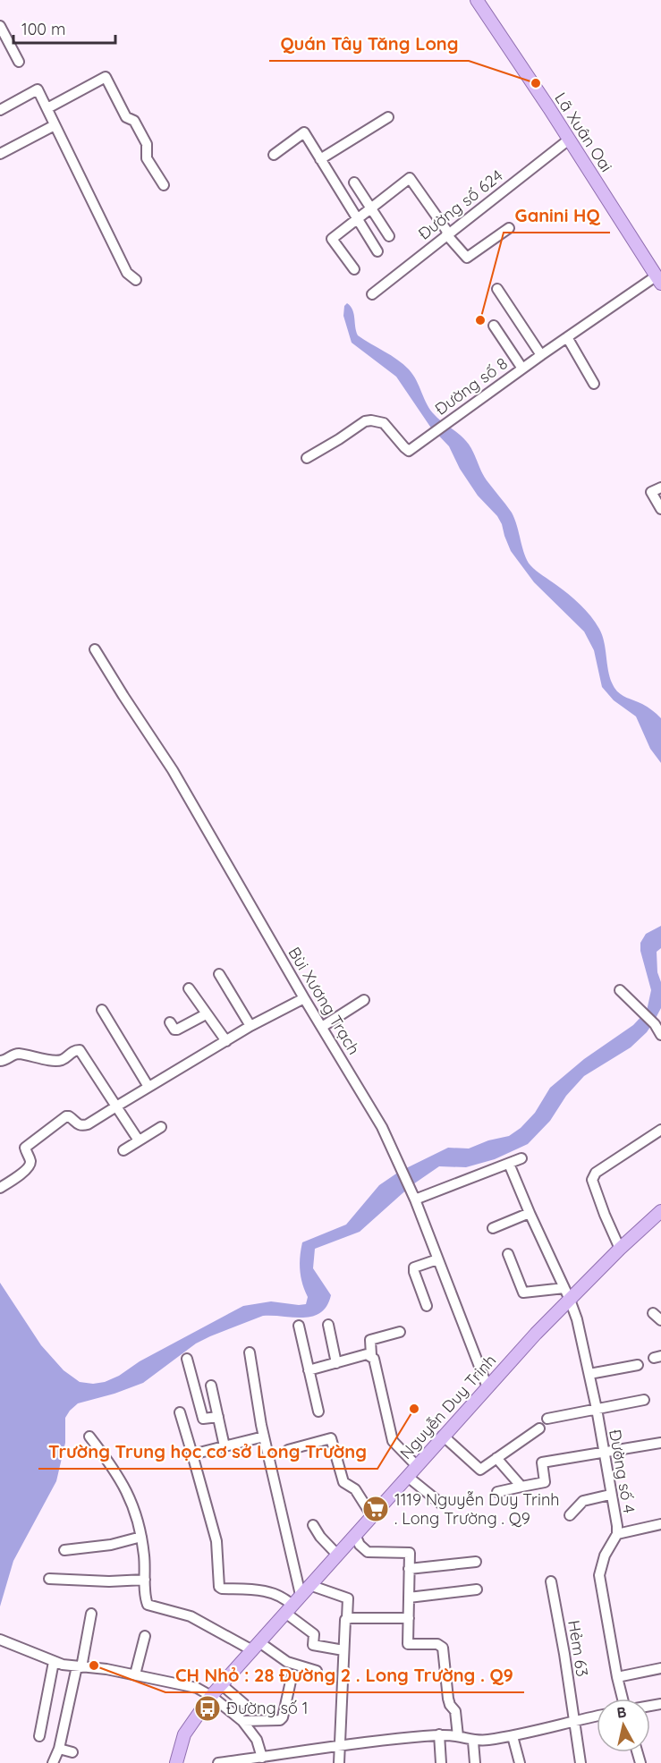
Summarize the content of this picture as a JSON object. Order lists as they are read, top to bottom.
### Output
{
  "streets": {
    "main road": ["Lã Xuân Oai", "Nguyễn Duy Trinh"],
    "street": [
      "Đường số 624",
      "Đường số 8",
      "Bùi Xương Trạch",
      "Đường số 4",
      "Hẻm 63"
    ]
  },
  "crossings": [
    ["Lã Xuân Oai", "Đường số 624"],
    ["Lã Xuân Oai", "Đường số 8"],
    ["Bùi Xương Trạch", "Nguyễn Duy Trinh"],
    ["Nguyễn Duy Trinh", "Đường số 4"]
  ],
  "places": {
    "other": [
      "Quán Tây Tăng Long",
      "Ganini HQ",
      "Trường Trung học cơ sở Long Trường",
      "CH Nhỏ : 28 Đường 2 . Long Trường . Q9"
    ],
    "supermarket": ["1119 Nguyễn Duy Trinh . Long Trường . Q9"],
    "bus stop": ["Đường số 1"]
  },
  "scale_bar": "100 m",
  "north": "top"
}
